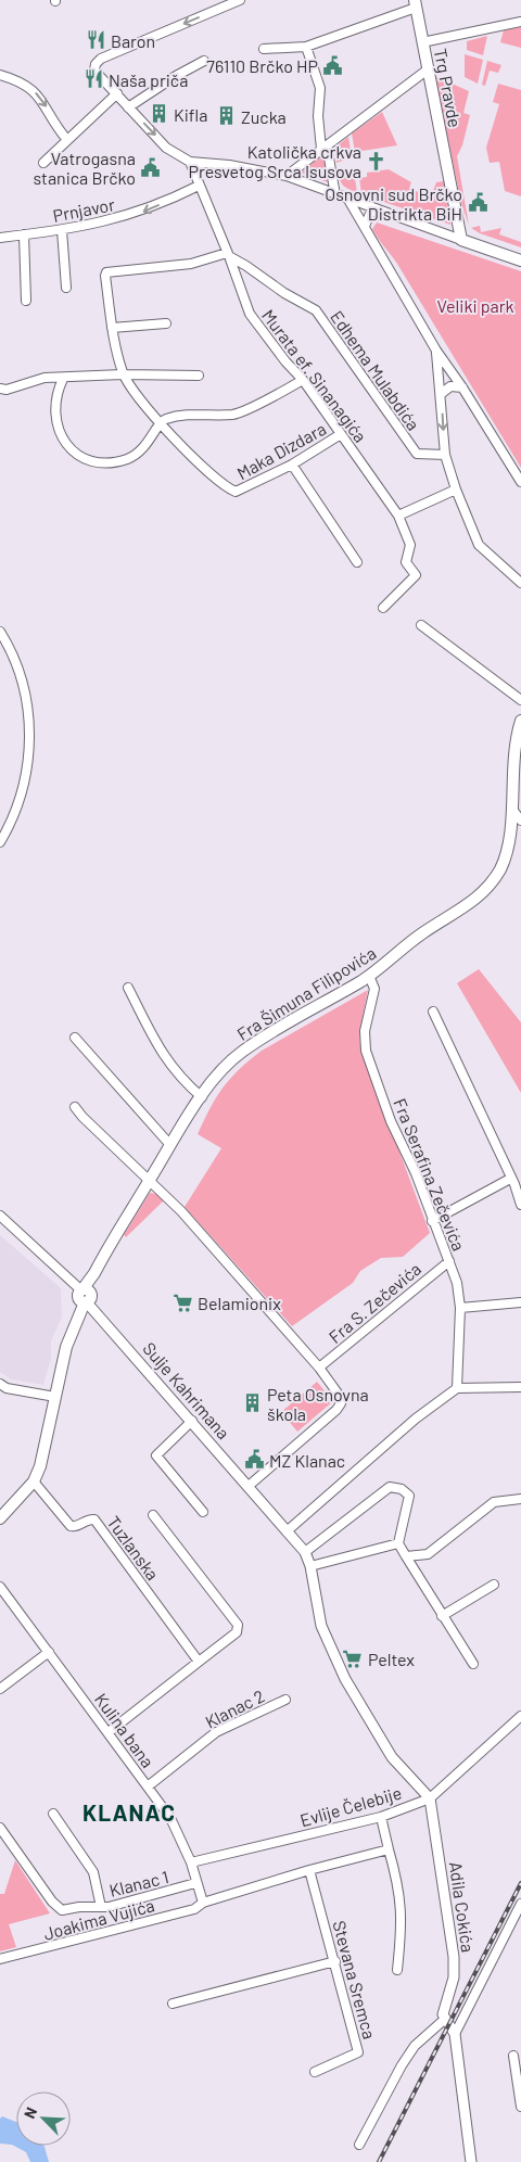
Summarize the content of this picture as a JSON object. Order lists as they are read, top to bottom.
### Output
{
  "streets": {
    "main road": ["Trg Pravde", "Fra Šimuna Filipovića"],
    "street": [
      "Prnjavor",
      "Edhema Mulabdića",
      "Murata ef. Sinanagića",
      "Maka Dizdara",
      "Fra Serafina Zečevića",
      "Fra S. Zečevića",
      "Sulje Kahrimana",
      "Tuzlanska",
      "Klanac 2",
      "Kulina bana",
      "Evlije Čelebije",
      "Klanac 1",
      "Adila Cokića",
      "Joakima Vujića",
      "Stevana Sremca"
    ]
  },
  "crossings": [
    ["Prnjavor", "Murata ef. Sinanagića"],
    ["Edhema Mulabdića", "Murata ef. Sinanagića"],
    ["Murata ef. Sinanagića", "Maka Dizdara"],
    ["Fra Šimuna Filipovića", "Fra Serafina Zečevića"],
    ["Fra Šimuna Filipovića", "Sulje Kahrimana"],
    ["Fra Šimuna Filipovića", "Tuzlanska"],
    ["Fra Serafina Zečevića", "Fra S. Zečevića"],
    ["Sulje Kahrimana", "Evlije Čelebije"],
    ["Sulje Kahrimana", "Adila Cokića"],
    ["Tuzlanska", "Kulina bana"],
    ["Klanac 2", "Kulina bana"],
    ["Kulina bana", "Evlije Čelebije"],
    ["Kulina bana", "Klanac 1"],
    ["Kulina bana", "Joakima Vujića"],
    ["Evlije Čelebije", "Adila Cokića"],
    ["Joakima Vujića", "Stevana Sremca"]
  ],
  "one_way": ["Prnjavor"],
  "districts": ["KLANAC"],
  "parks": ["Veliki park"],
  "places": {
    "restaurant": ["Baron", "Naša priča"],
    "public building": [
      "76110 Brčko HP",
      "Vatrogasna stanica Brčko",
      "Osnovni sud Brčko Distrikta BiH",
      "MZ Klanac"
    ],
    "building": ["Kifla", "Zucka", "Peta Osnovna škola"],
    "church": ["Katolička crkva Presvetog Srca Isusova"],
    "supermarket": ["Belamionix", "Peltex"]
  },
  "north": "top left"
}
